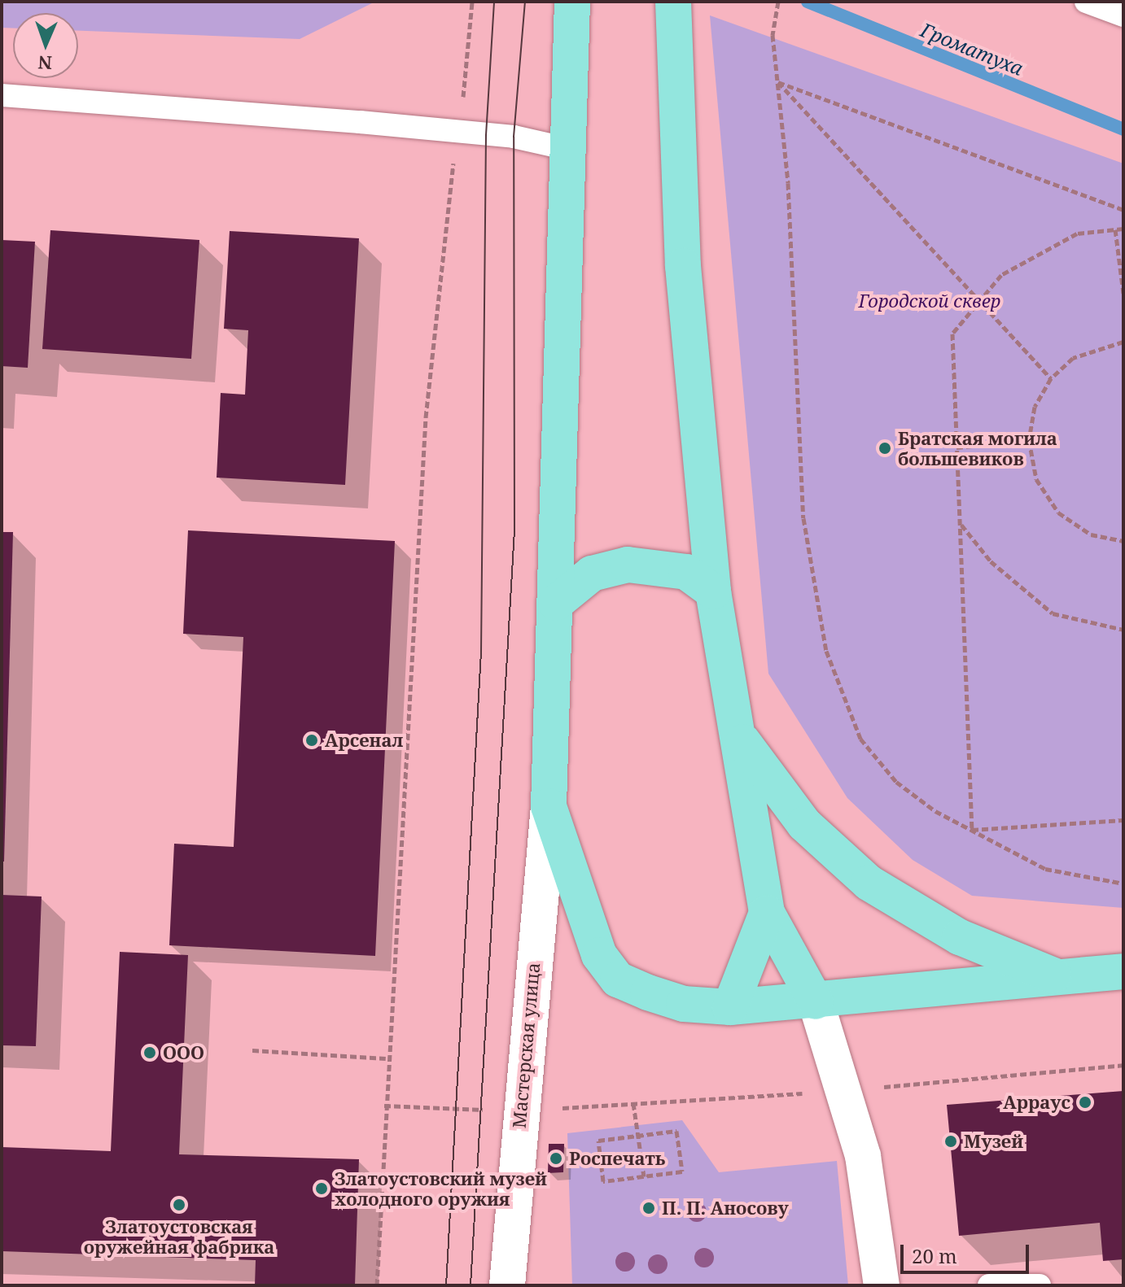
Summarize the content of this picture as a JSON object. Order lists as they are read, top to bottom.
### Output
{
  "streets": {
    "main road": ["Мастерская улица"]
  },
  "water": ["Громатуха"],
  "parks": ["Городской сквер"],
  "places": [
    "Братская могила большевиков",
    "Арсенал",
    "ООО",
    "Арраус",
    "Музей",
    "Роспечать",
    "Златоустовский музей холодного оружия",
    "Златоустовская оружейная фабрика",
    "П. П. Аносову"
  ],
  "scale_bar": "20 m",
  "north": "bottom"
}
